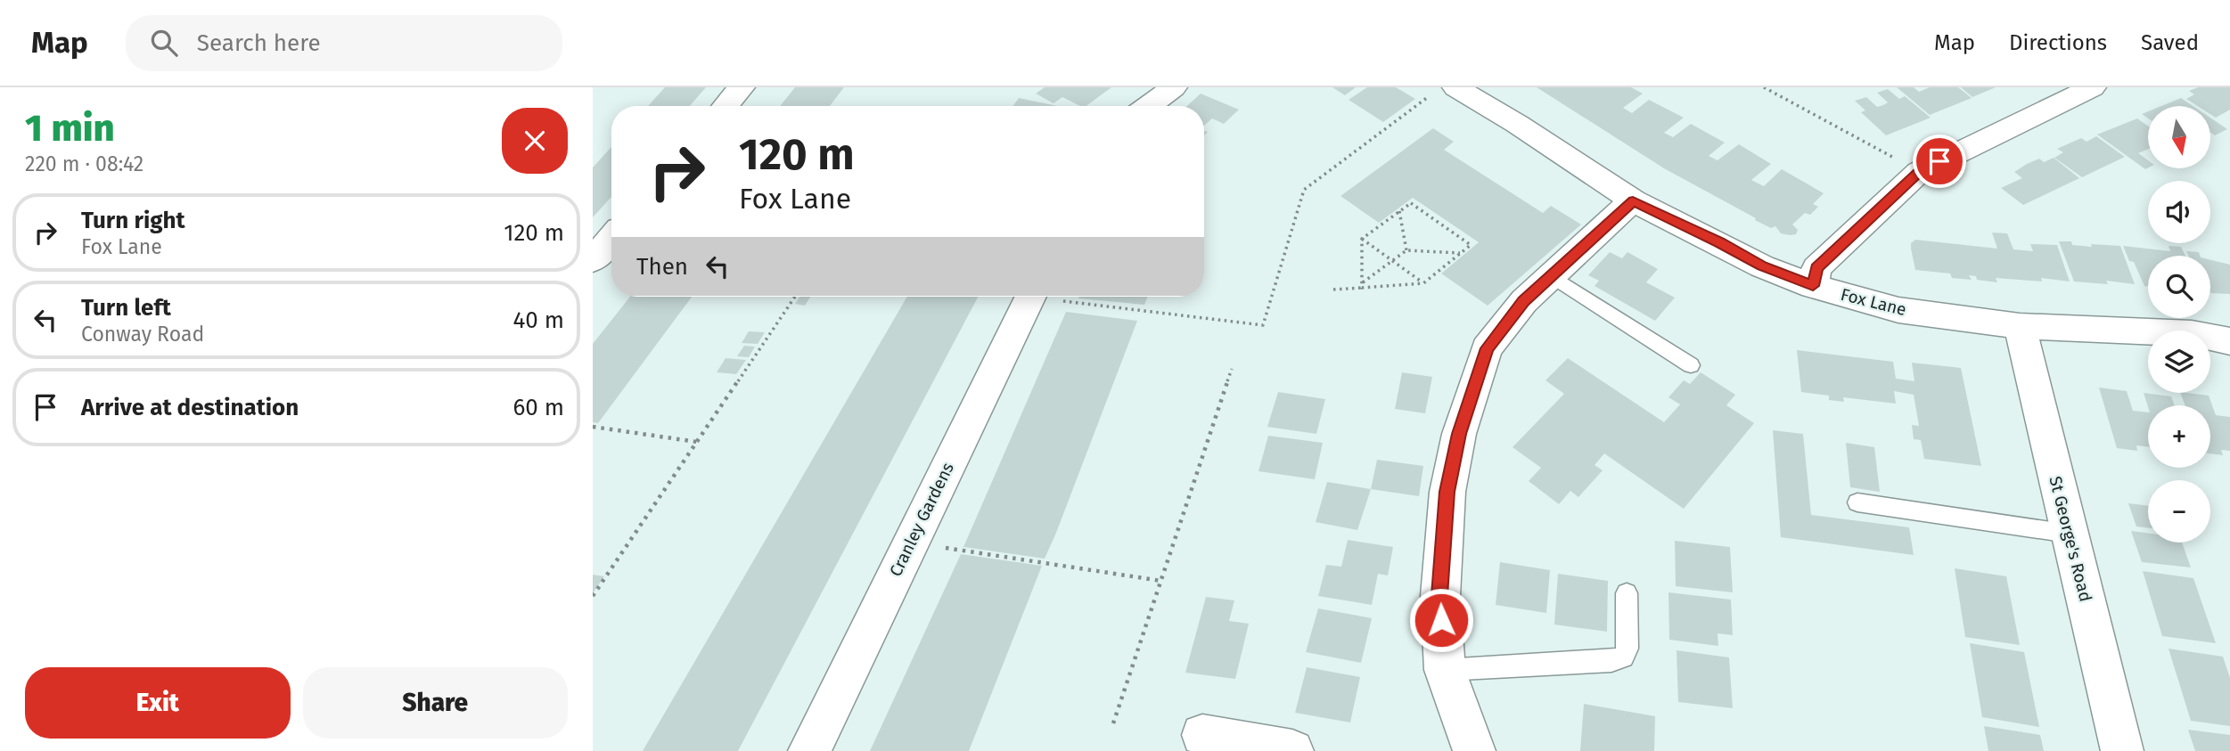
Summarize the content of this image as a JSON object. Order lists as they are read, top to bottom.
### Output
{
  "streets": {
    "street": ["Fox Lane", "Cranley Gardens", "St George's Road"]
  },
  "crossings": [
    ["Fox Lane", "St George's Road"]
  ],
  "north": "bottom",
  "page": {
    "header": "Map",
    "search": "Search here",
    "nav": ["Map", "Directions", "Saved"],
    "heading": ["1 min", "220 m · 08:42"],
    "map_buttons": ["+", "−"],
    "turn": ["120 m", "Fox Lane"],
    "list": [
      {
        "name": "Turn right",
        "note": "Fox Lane",
        "value": "120 m"
      },
      {
        "name": "Turn left",
        "note": "Conway Road",
        "value": "40 m"
      },
      {
        "name": "Arrive at destination",
        "value": "60 m"
      }
    ],
    "then": "Then",
    "buttons": ["Exit", "Share"]
  }
}
